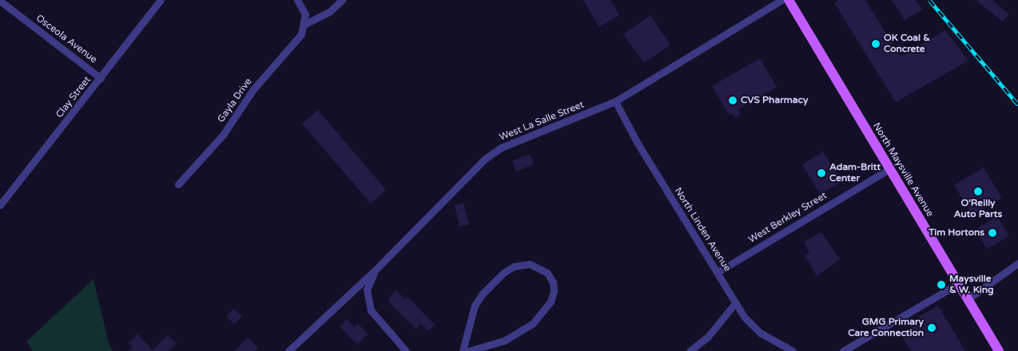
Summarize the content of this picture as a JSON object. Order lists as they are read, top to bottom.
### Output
{
  "streets": {
    "main road": ["North Maysville Avenue"],
    "street": [
      "Osceola Avenue",
      "Clay Street",
      "Gayla Drive",
      "West La Salle Street",
      "West Berkley Street",
      "North Linden Avenue"
    ]
  },
  "crossings": [
    ["Osceola Avenue", "Clay Street"],
    ["West La Salle Street", "North Linden Avenue"],
    ["North Maysville Avenue", "West Berkley Street"],
    ["West Berkley Street", "North Linden Avenue"]
  ],
  "places": [
    "OK Coal & Concrete",
    "CVS Pharmacy",
    "Adam-Britt Center",
    "O'Reilly Auto Parts",
    "Tim Hortons",
    "Maysville & W. King",
    "GMG Primary Care Connection"
  ]
}
